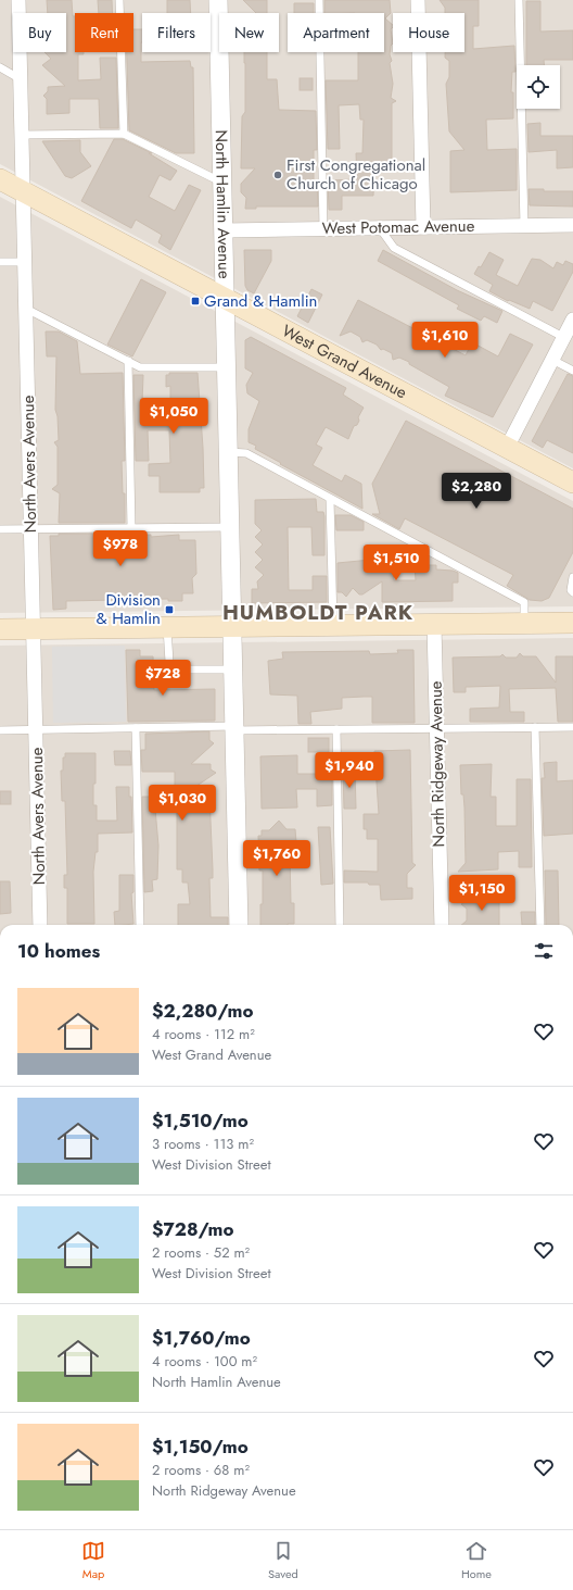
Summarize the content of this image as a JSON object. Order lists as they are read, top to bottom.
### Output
{
  "streets": {
    "main road": ["West Grand Avenue"],
    "street": [
      "North Hamlin Avenue",
      "West Potomac Avenue",
      "North Avers Avenue",
      "North Ridgeway Avenue"
    ]
  },
  "crossings": [
    ["North Hamlin Avenue", "West Potomac Avenue"],
    ["North Hamlin Avenue", "West Grand Avenue"],
    ["West Grand Avenue", "North Avers Avenue"]
  ],
  "districts": ["HUMBOLDT PARK"],
  "places": {
    "other": ["First Congregational Church of Chicago"],
    "transit": ["Grand & Hamlin", "Division & Hamlin"]
  },
  "page": {
    "chip": [
      "Buy",
      "Rent",
      "Filters",
      "New",
      "Apartment",
      "House"
    ],
    "price": [
      "$1,610",
      "$1,050",
      "$2,280",
      "$978",
      "$1,510",
      "$728",
      "$1,940",
      "$1,030",
      "$1,760",
      "$1,150"
    ],
    "heading": "10 homes",
    "list": [
      {
        "name": "$2,280/mo",
        "note": "4 rooms · 112 m² · West Grand Avenue"
      },
      {
        "name": "$1,510/mo",
        "note": "3 rooms · 113 m² · West Division Street"
      },
      {
        "name": "$728/mo",
        "note": "2 rooms · 52 m² · West Division Street"
      },
      {
        "name": "$1,760/mo",
        "note": "4 rooms · 100 m² · North Hamlin Avenue"
      },
      {
        "name": "$1,150/mo",
        "note": "2 rooms · 68 m² · North Ridgeway Avenue"
      }
    ],
    "tabs": ["Map", "Saved", "Home"]
  }
}
